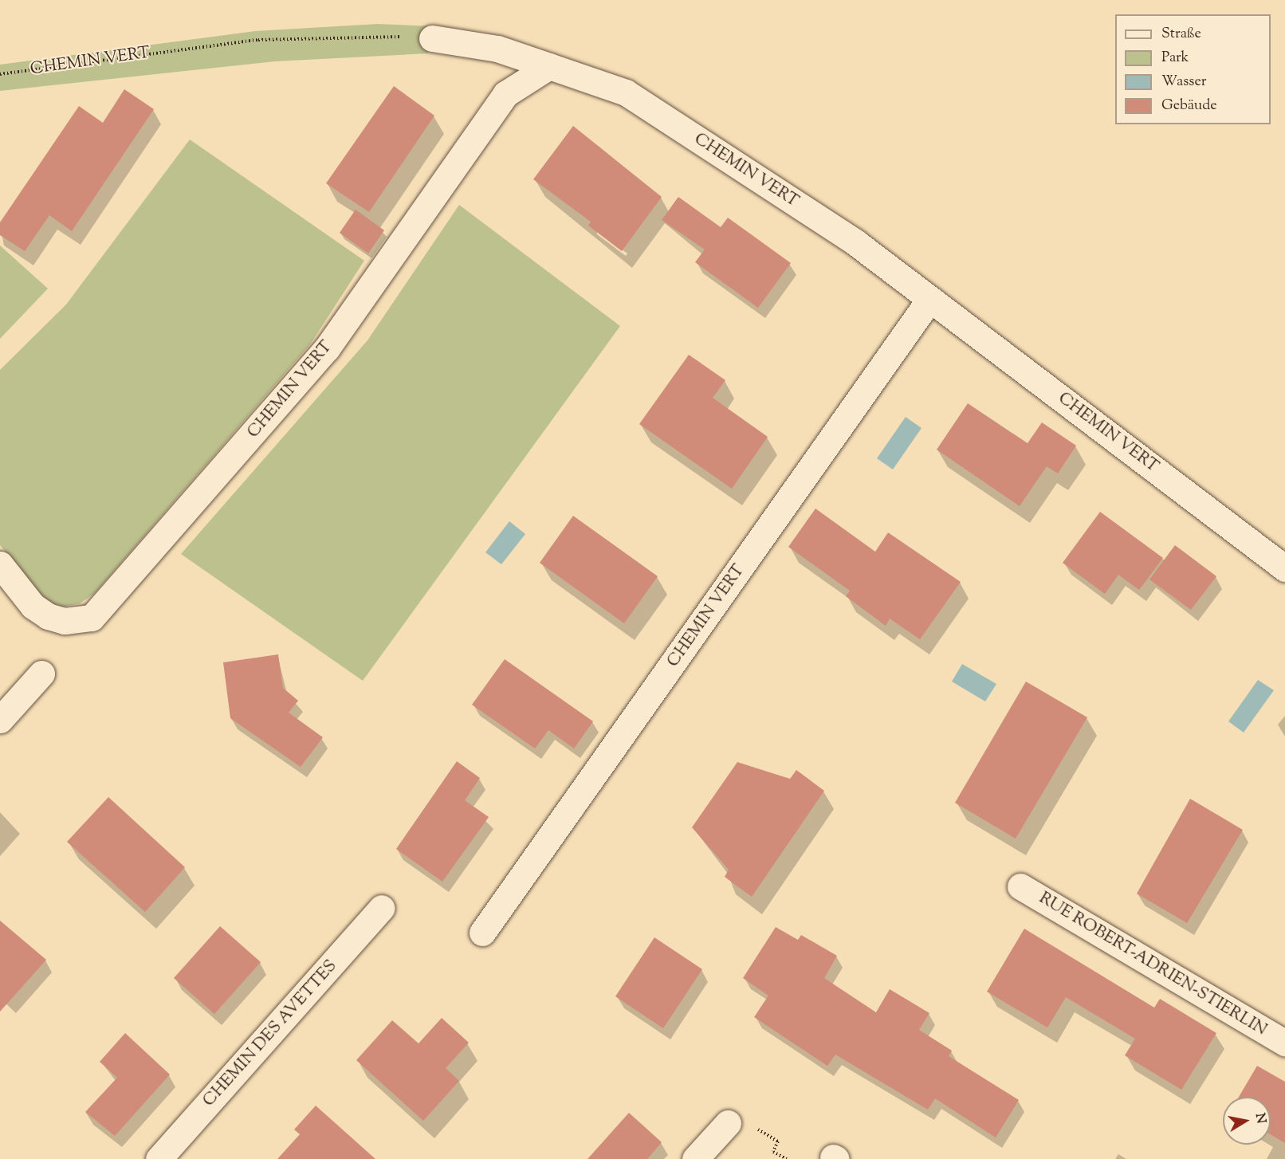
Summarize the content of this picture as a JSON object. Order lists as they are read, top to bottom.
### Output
{
  "streets": {
    "street": ["CHEMIN VERT", "RUE ROBERT-ADRIEN-STIERLIN", "CHEMIN DES AVETTES"]
  },
  "legend": [
    "Straße",
    "Park",
    "Wasser",
    "Gebäude"
  ],
  "north": "right"
}
